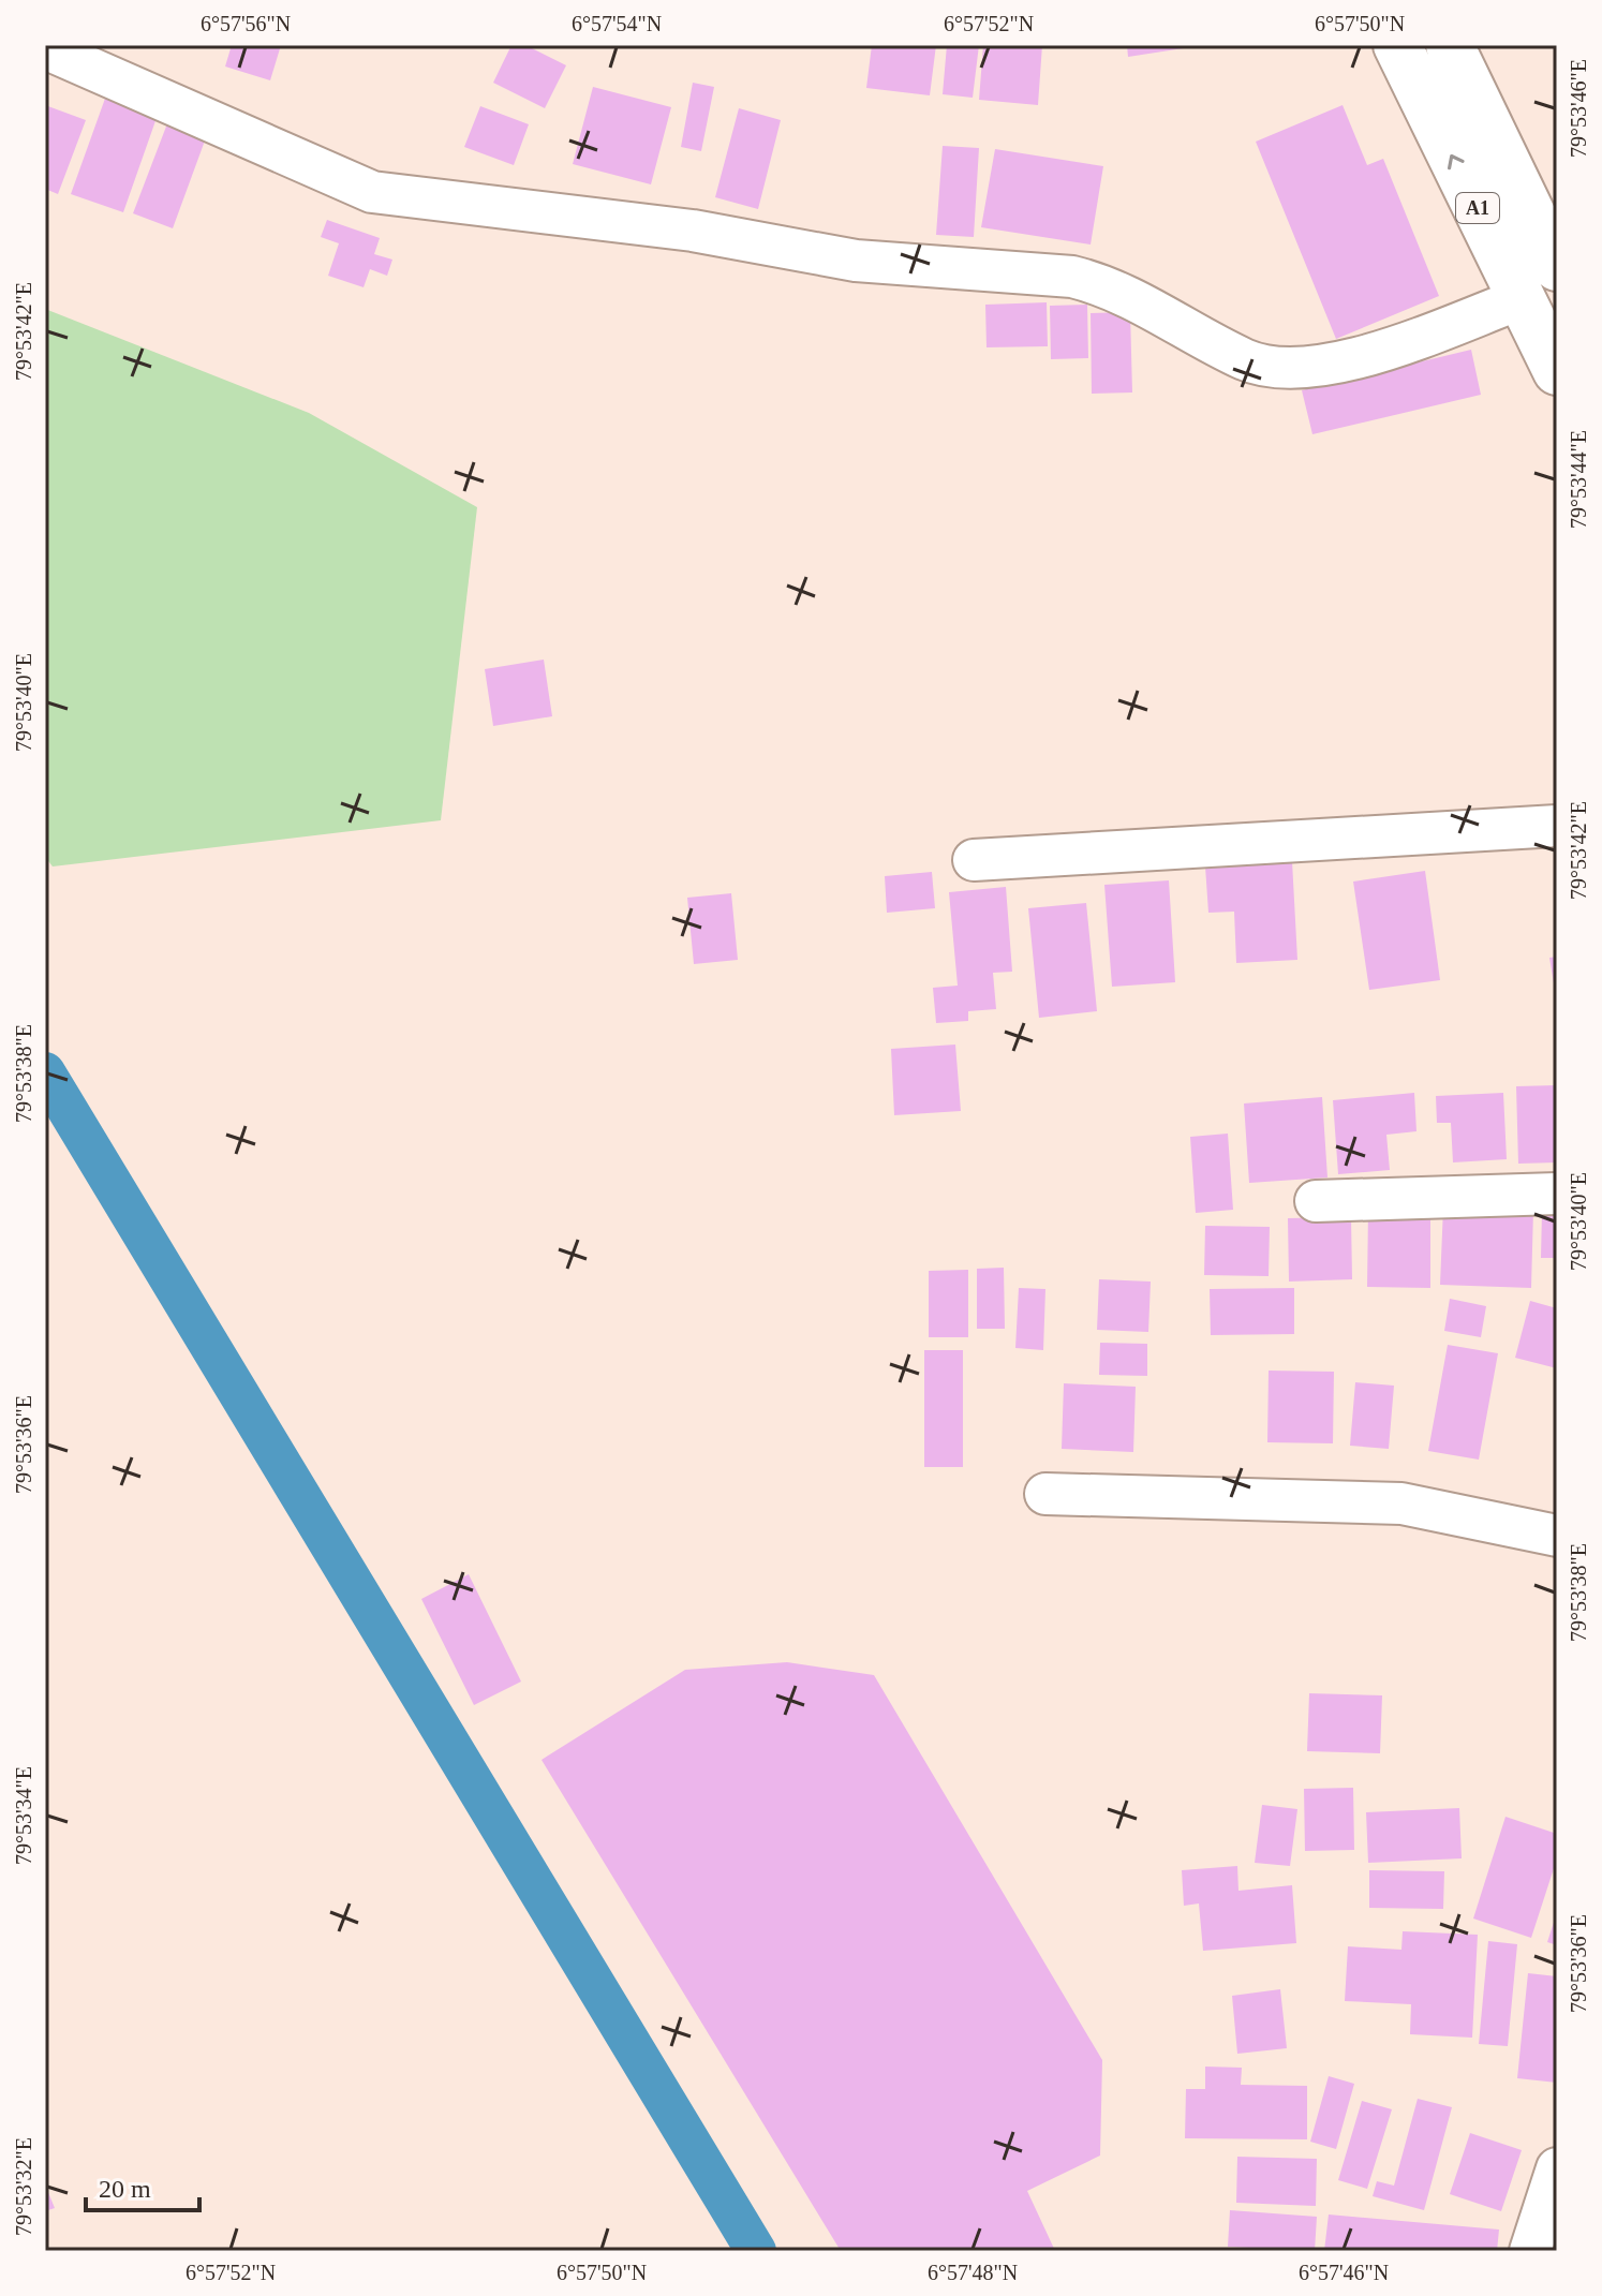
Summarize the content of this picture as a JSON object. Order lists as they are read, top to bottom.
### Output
{
  "streets": {
    "highway": ["A1"]
  },
  "scale_bar": "20 m",
  "coordinates": [
    "6°57'56\"N",
    "6°57'54\"N",
    "6°57'52\"N",
    "6°57'50\"N",
    "79°53'46\"E",
    "79°53'42\"E",
    "79°53'44\"E",
    "79°53'40\"E",
    "79°53'38\"E",
    "79°53'36\"E",
    "79°53'34\"E",
    "79°53'32\"E",
    "6°57'48\"N",
    "6°57'46\"N"
  ]
}
